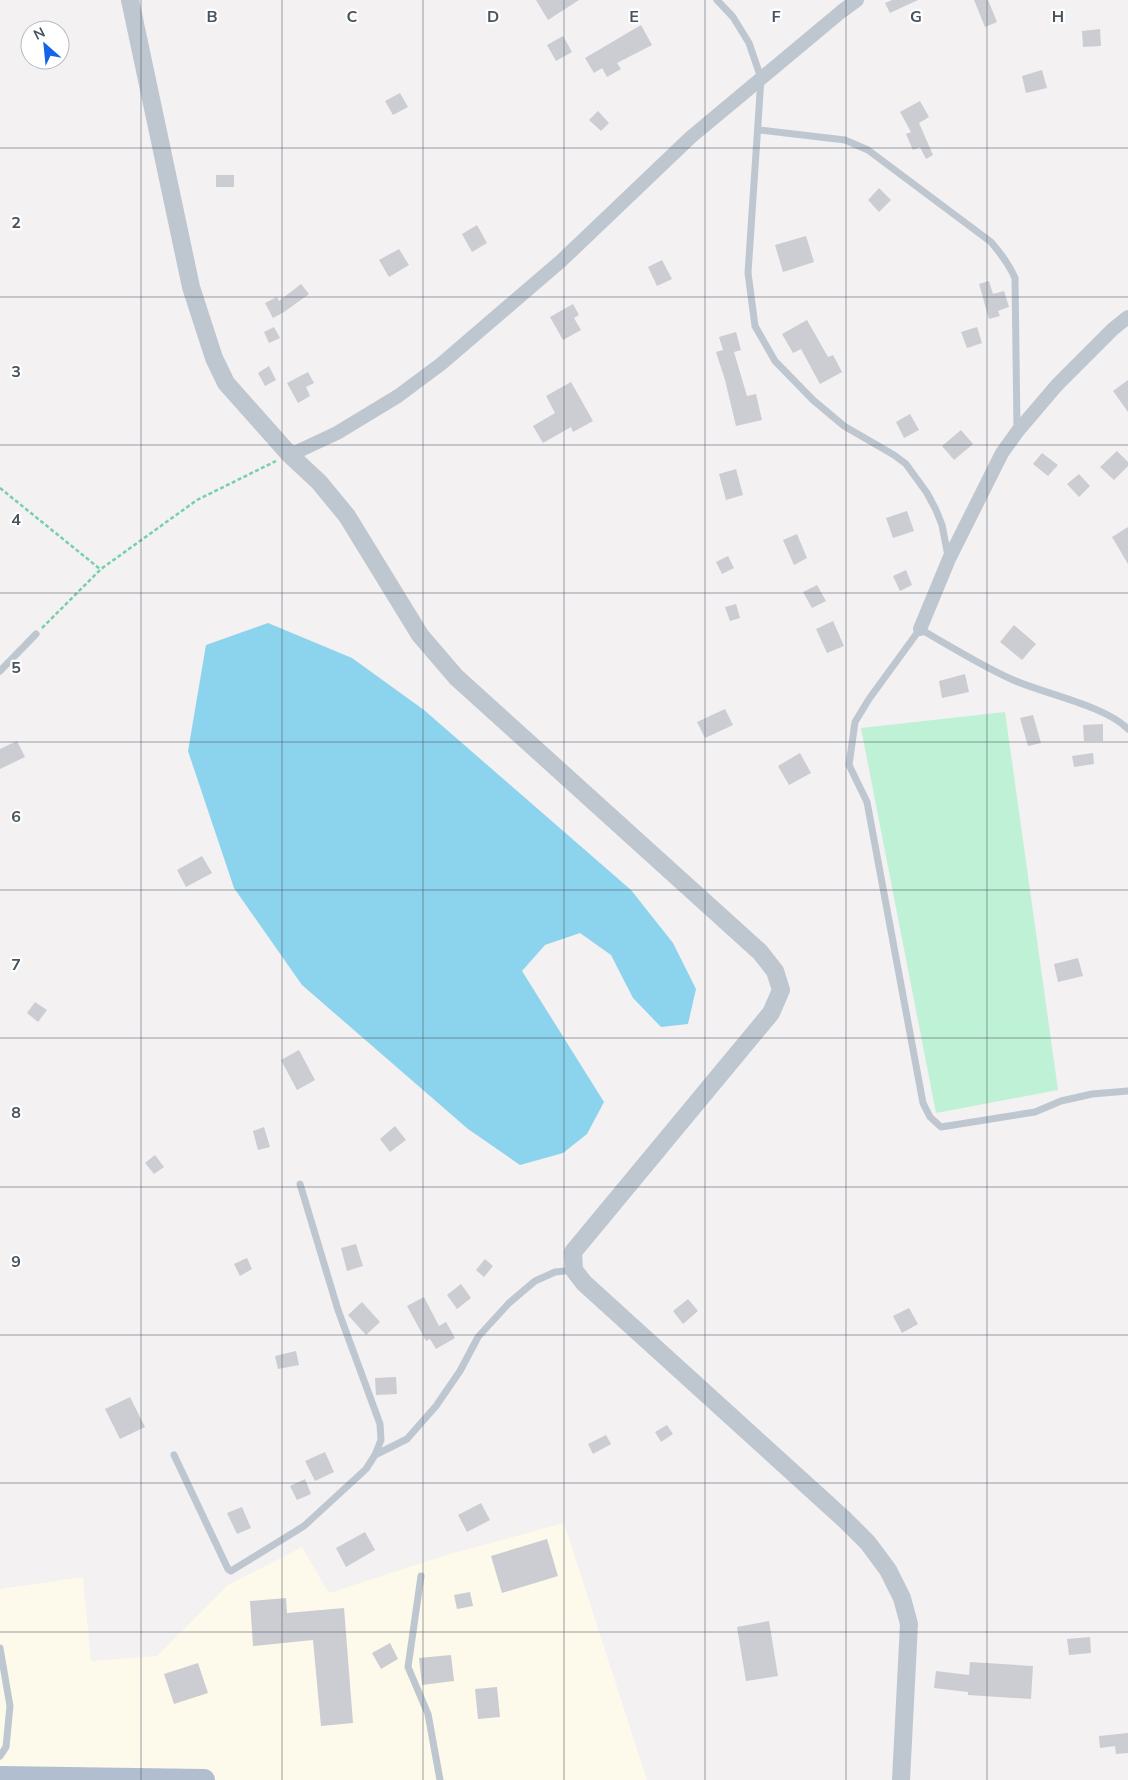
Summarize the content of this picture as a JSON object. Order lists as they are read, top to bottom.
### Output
{
  "north": "top left",
  "grid": {
    "columns": [
      "B",
      "C",
      "D",
      "E",
      "F",
      "G",
      "H"
    ],
    "rows": [
      "2",
      "3",
      "4",
      "5",
      "6",
      "7",
      "8",
      "9"
    ]
  }
}
